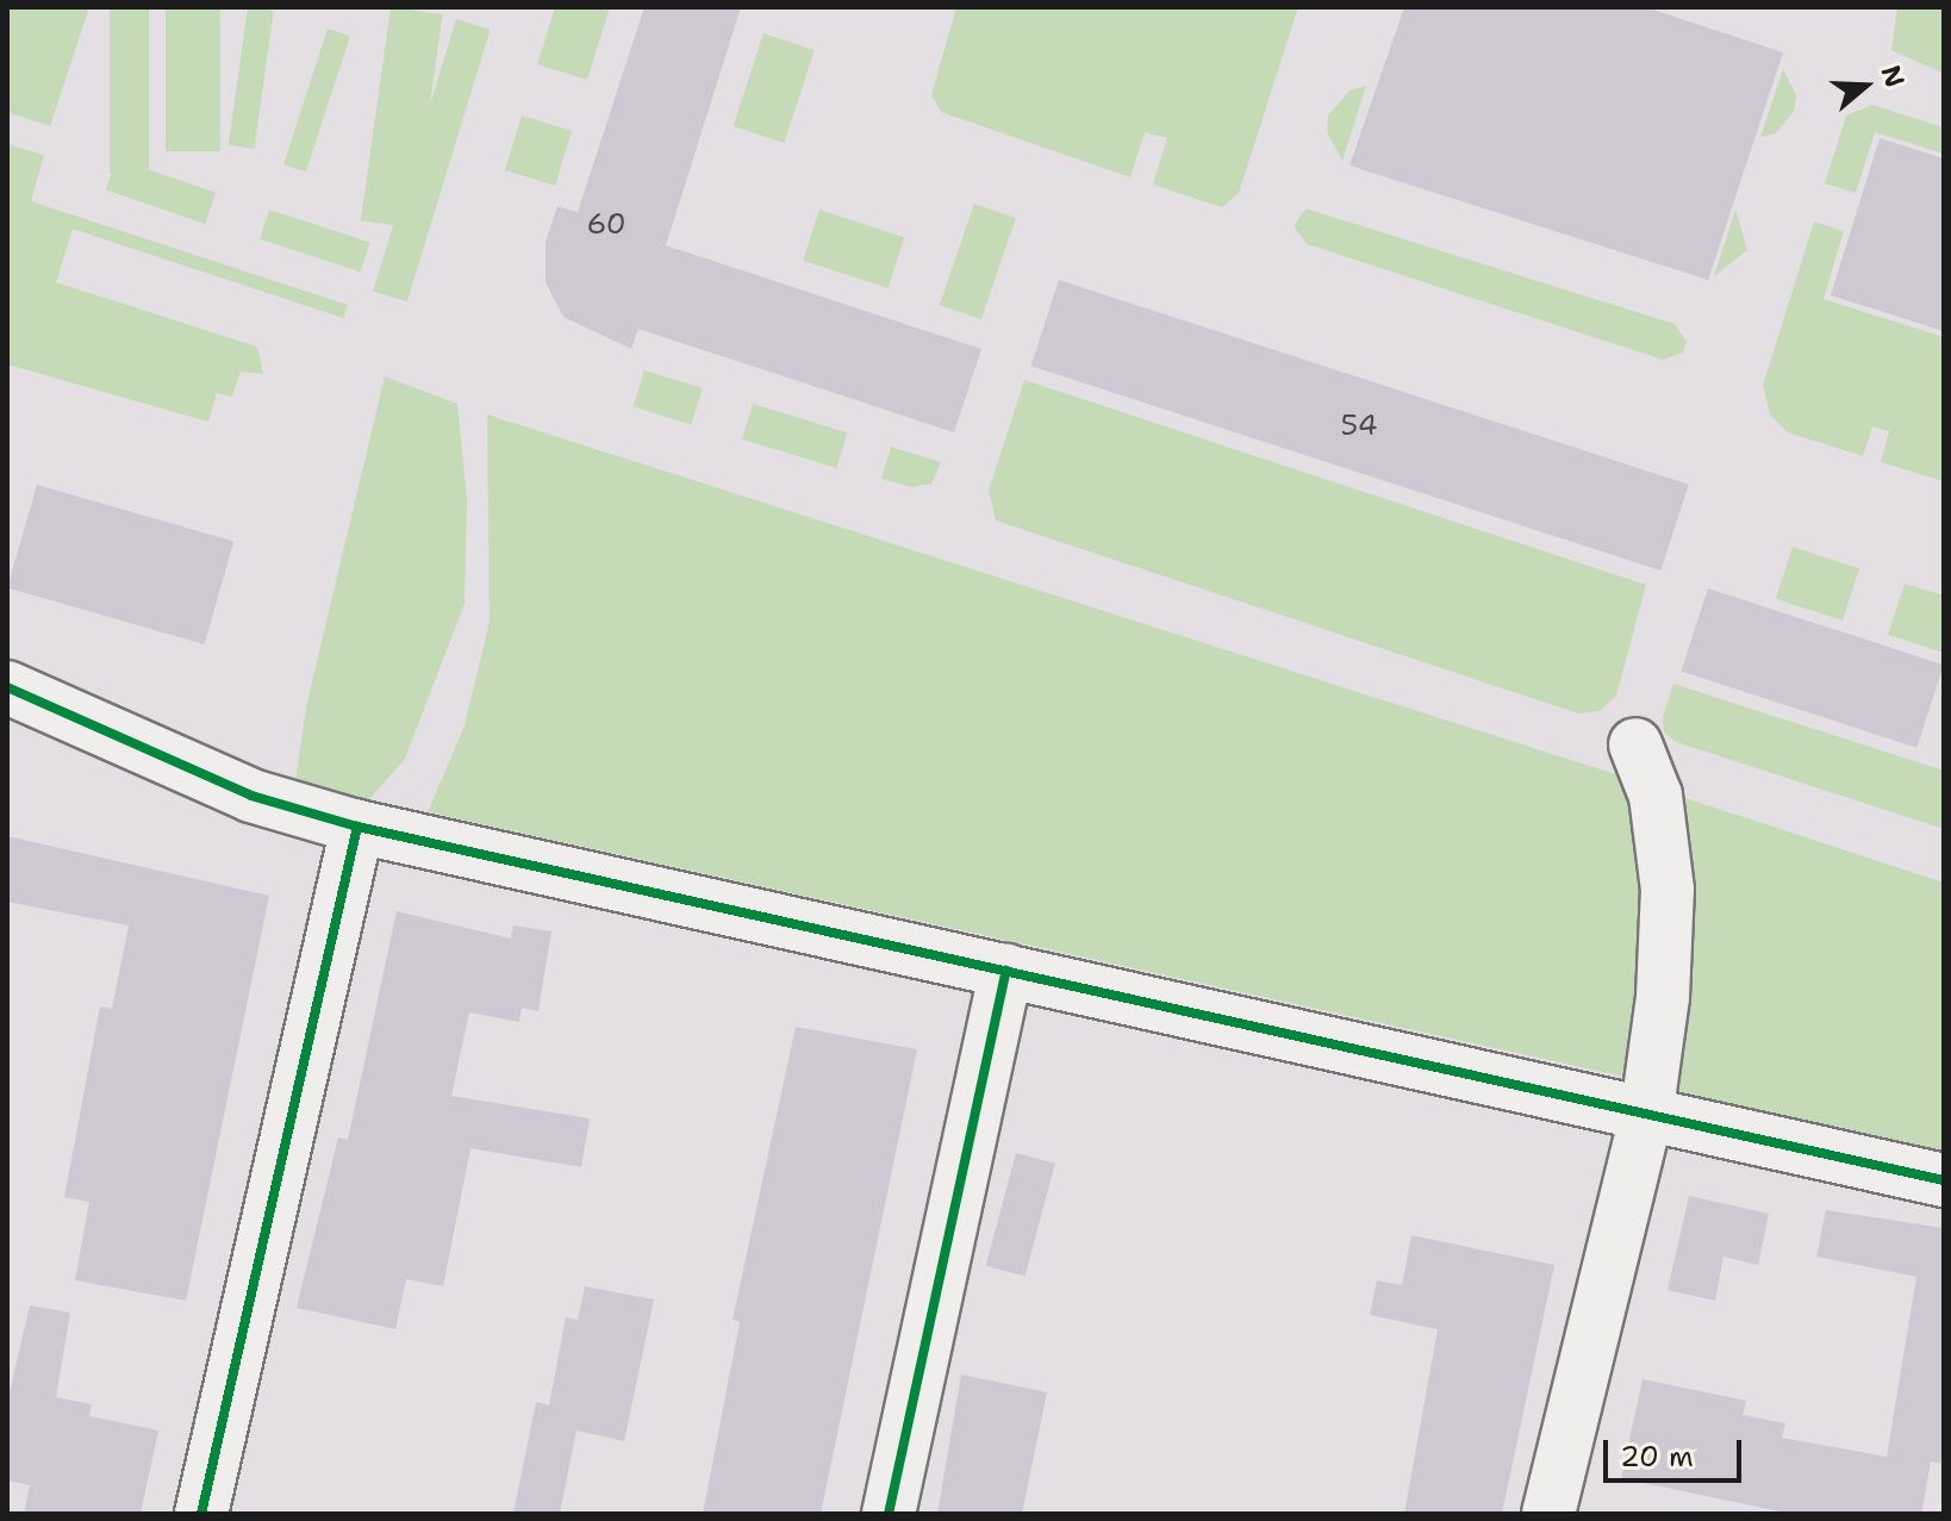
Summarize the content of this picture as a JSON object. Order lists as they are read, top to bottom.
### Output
{
  "house_numbers": ["60", "54"],
  "scale_bar": "20 m",
  "north": "right"
}
